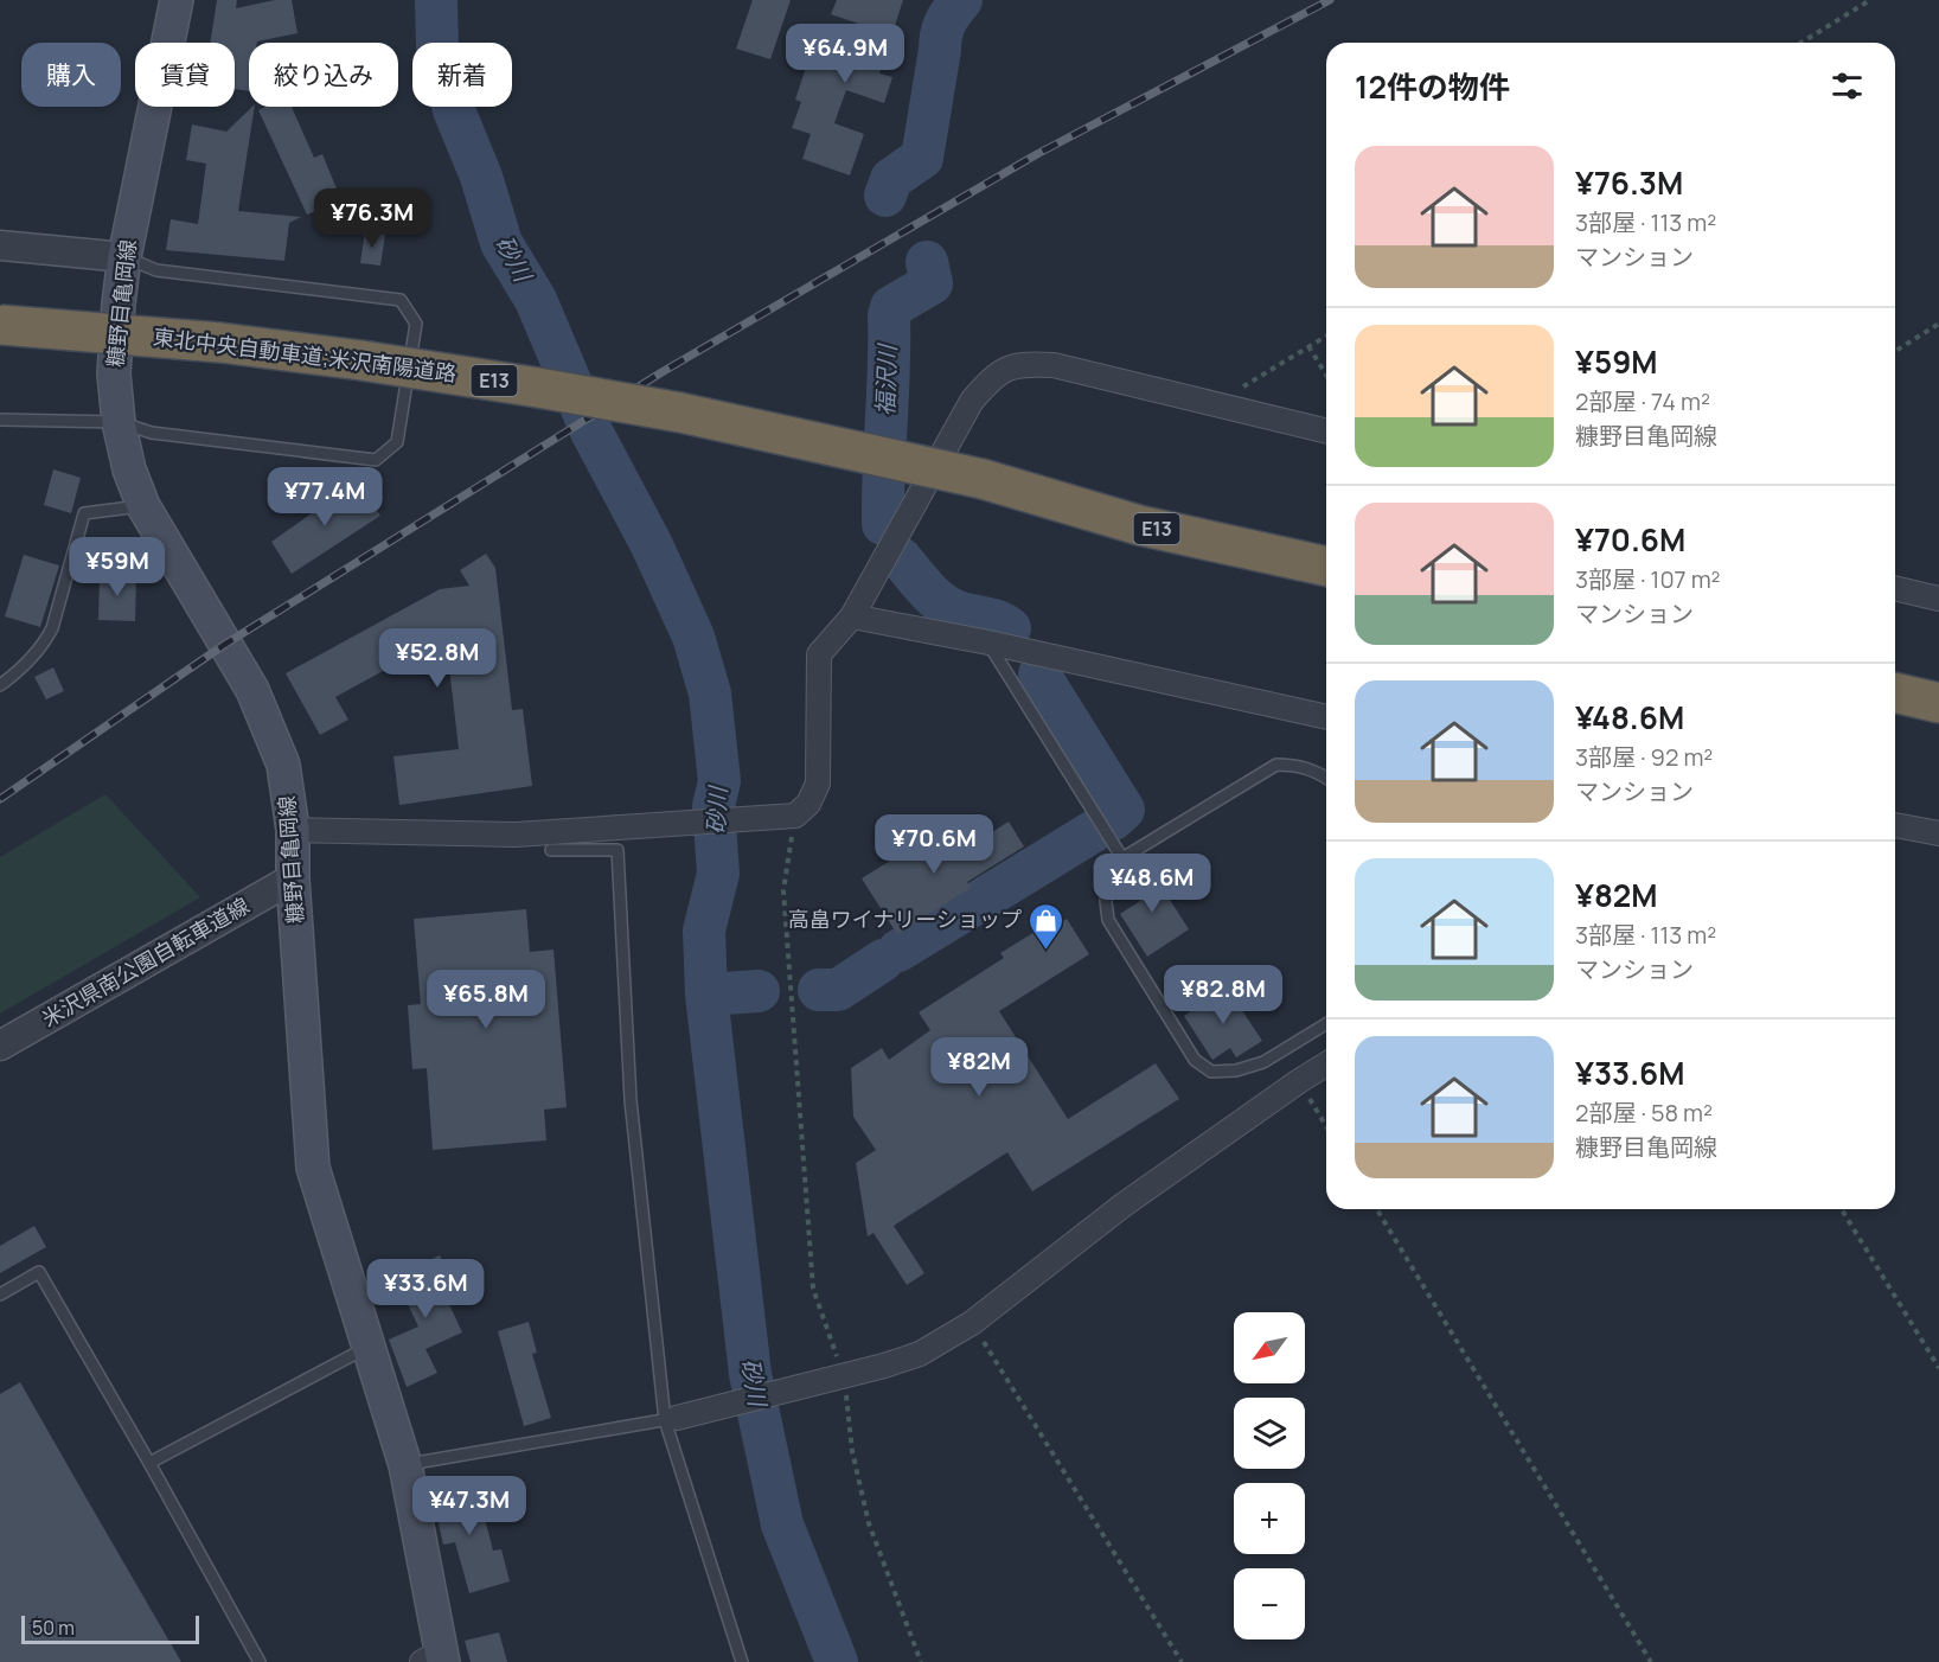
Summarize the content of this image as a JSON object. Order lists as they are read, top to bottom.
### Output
{
  "streets": {
    "highway": ["東北中央自動車道;米沢南陽道路", "E13"],
    "main road": ["糠野目亀岡線"],
    "street": ["米沢県南公園自転車道線"]
  },
  "crossings": [
    ["糠野目亀岡線", "米沢県南公園自転車道線"]
  ],
  "water": ["砂川", "福沢川"],
  "places": {
    "shop": ["高畠ワイナリーショップ"]
  },
  "scale_bar": "50 m",
  "north": "bottom left",
  "page": {
    "price": [
      "¥64.9M",
      "¥76.3M",
      "¥77.4M",
      "¥59M",
      "¥52.8M",
      "¥70.6M",
      "¥48.6M",
      "¥82.8M",
      "¥65.8M",
      "¥82M",
      "¥33.6M",
      "¥47.3M"
    ],
    "chip": [
      "購入",
      "賃貸",
      "絞り込み",
      "新着"
    ],
    "heading": "12件の物件",
    "list": [
      {
        "name": "¥76.3M",
        "note": "3部屋 · 113 m² · マンション"
      },
      {
        "name": "¥59M",
        "note": "2部屋 · 74 m² · 糠野目亀岡線"
      },
      {
        "name": "¥70.6M",
        "note": "3部屋 · 107 m² · マンション"
      },
      {
        "name": "¥48.6M",
        "note": "3部屋 · 92 m² · マンション"
      },
      {
        "name": "¥82M",
        "note": "3部屋 · 113 m² · マンション"
      },
      {
        "name": "¥33.6M",
        "note": "2部屋 · 58 m² · 糠野目亀岡線"
      }
    ],
    "map_buttons": ["+", "−"],
    "scale": "50 m"
  }
}
